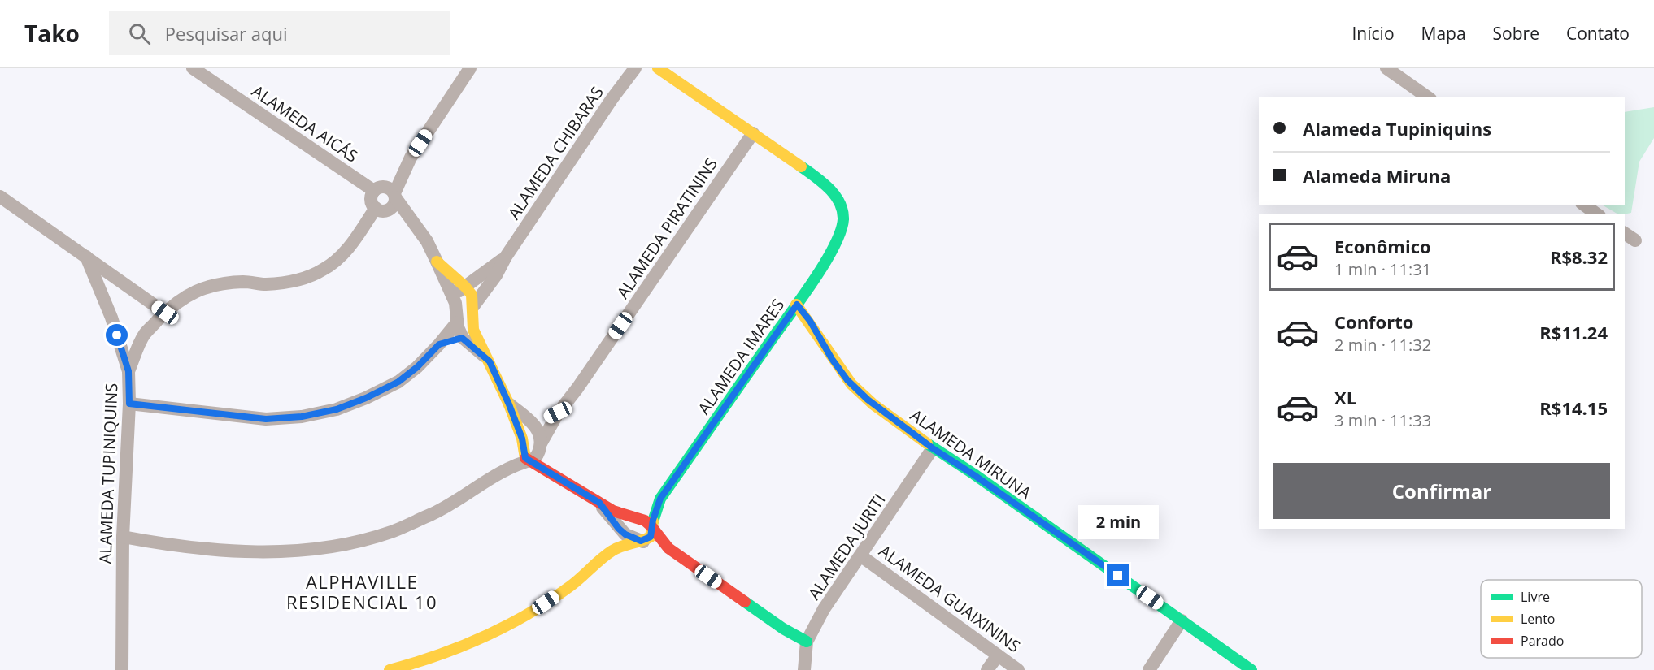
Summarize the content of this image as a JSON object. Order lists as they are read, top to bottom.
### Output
{
  "streets": {
    "street": [
      "ALAMEDA AICÁS",
      "ALAMEDA CHIBARAS",
      "ALAMEDA PIRATININS",
      "ALAMEDA IMARES",
      "ALAMEDA MIRUNA",
      "ALAMEDA TUPINIQUINS",
      "ALAMEDA JURITI",
      "ALAMEDA GUAIXININS"
    ]
  },
  "crossings": [
    ["ALAMEDA PIRATININS", "ALAMEDA IMARES"],
    ["ALAMEDA IMARES", "ALAMEDA MIRUNA"],
    ["ALAMEDA MIRUNA", "ALAMEDA JURITI"],
    ["ALAMEDA JURITI", "ALAMEDA GUAIXININS"]
  ],
  "districts": ["ALPHAVILLE RESIDENCIAL 10"],
  "legend": ["Livre", "Lento", "Parado"],
  "page": {
    "header": "Tako",
    "search": "Pesquisar aqui",
    "nav": [
      "Início",
      "Mapa",
      "Sobre",
      "Contato"
    ],
    "banner": ["Alameda Tupiniquins", "Alameda Miruna"],
    "list": [
      {
        "name": "Econômico",
        "note": "1 min · 11:31",
        "value": "R$8.32"
      },
      {
        "name": "Conforto",
        "note": "2 min · 11:32",
        "value": "R$11.24"
      },
      {
        "name": "XL",
        "note": "3 min · 11:33",
        "value": "R$14.15"
      }
    ],
    "buttons": "Confirmar",
    "bubble": "2 min"
  }
}
